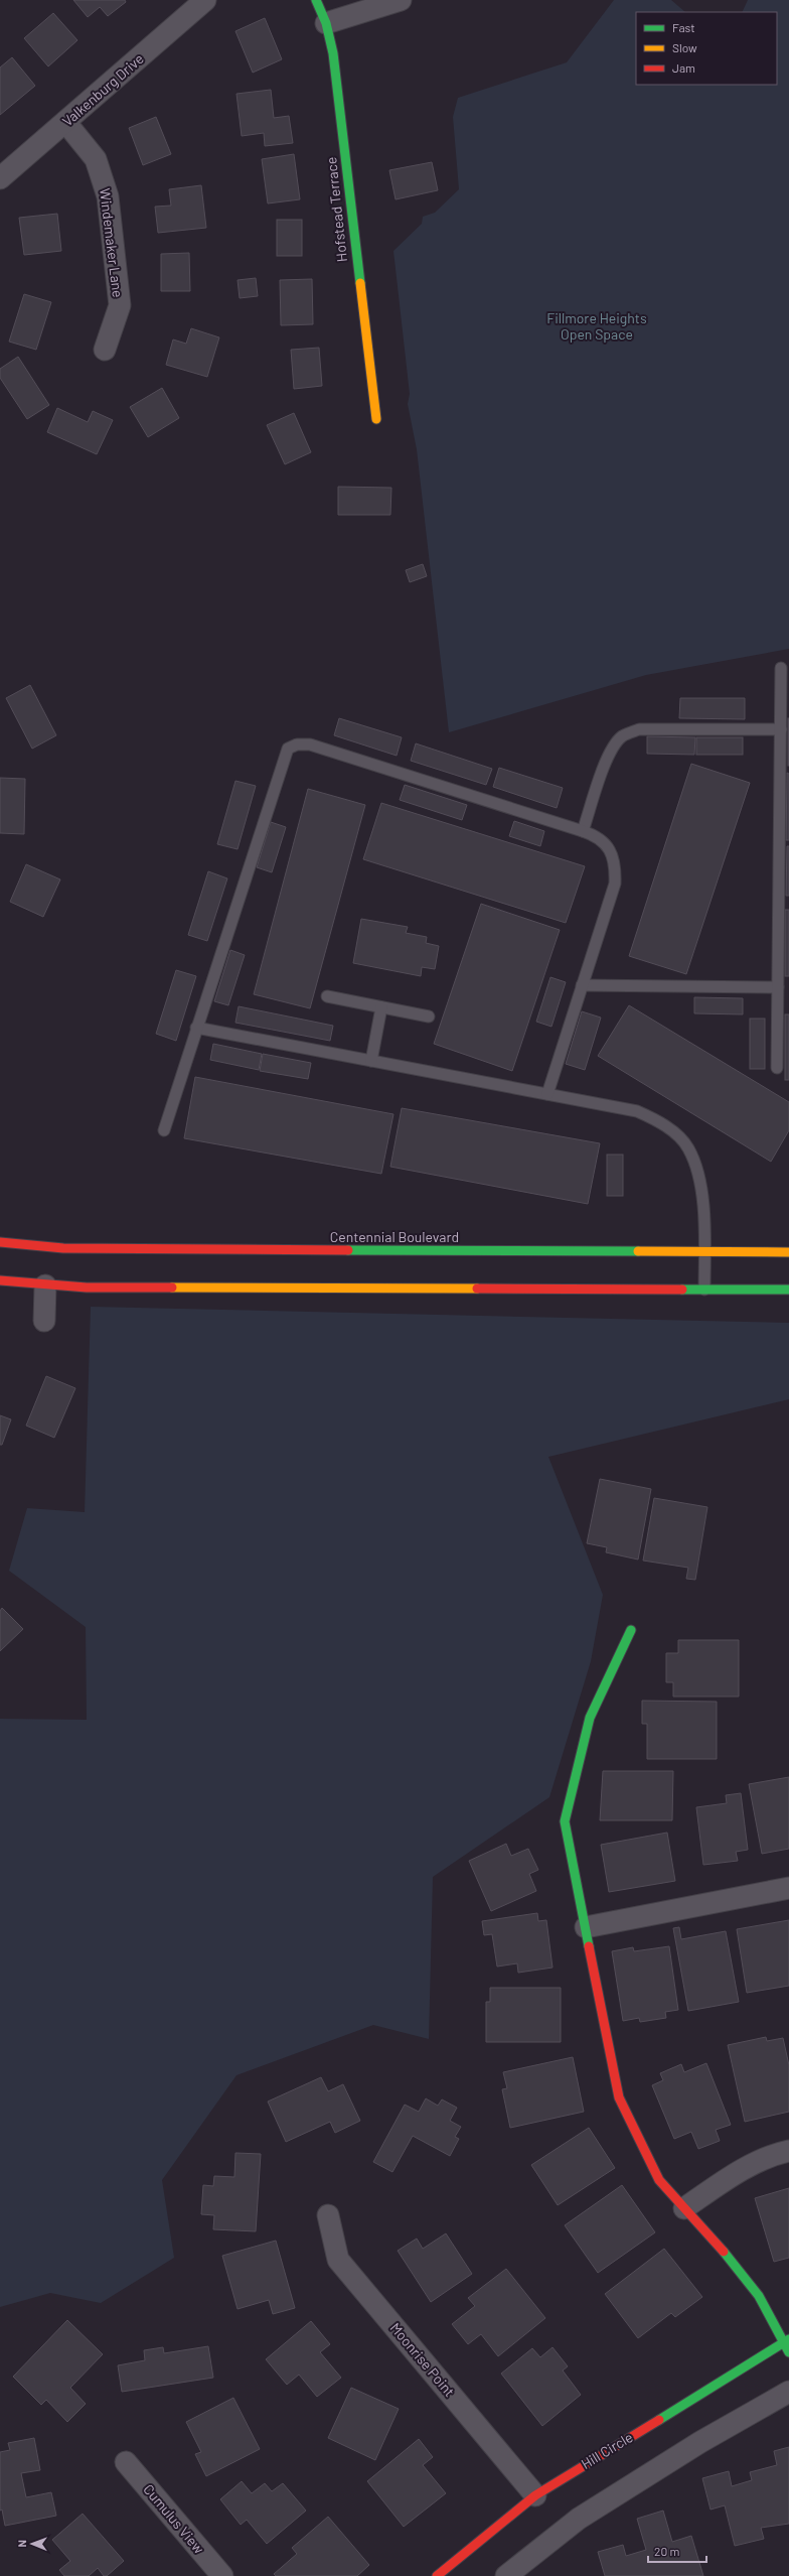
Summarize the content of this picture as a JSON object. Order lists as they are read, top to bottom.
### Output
{
  "streets": {
    "street": [
      "Valkenburg Drive",
      "Hofstead Terrace",
      "Windemaker Lane",
      "Centennial Boulevard",
      "Moonrise Point",
      "Hill Circle",
      "Cumulus View"
    ]
  },
  "crossings": [
    ["Valkenburg Drive", "Windemaker Lane"],
    ["Moonrise Point", "Hill Circle"]
  ],
  "parks": ["Fillmore Heights Open Space"],
  "legend": ["Fast", "Slow", "Jam"],
  "scale_bar": "20 m",
  "north": "left"
}
